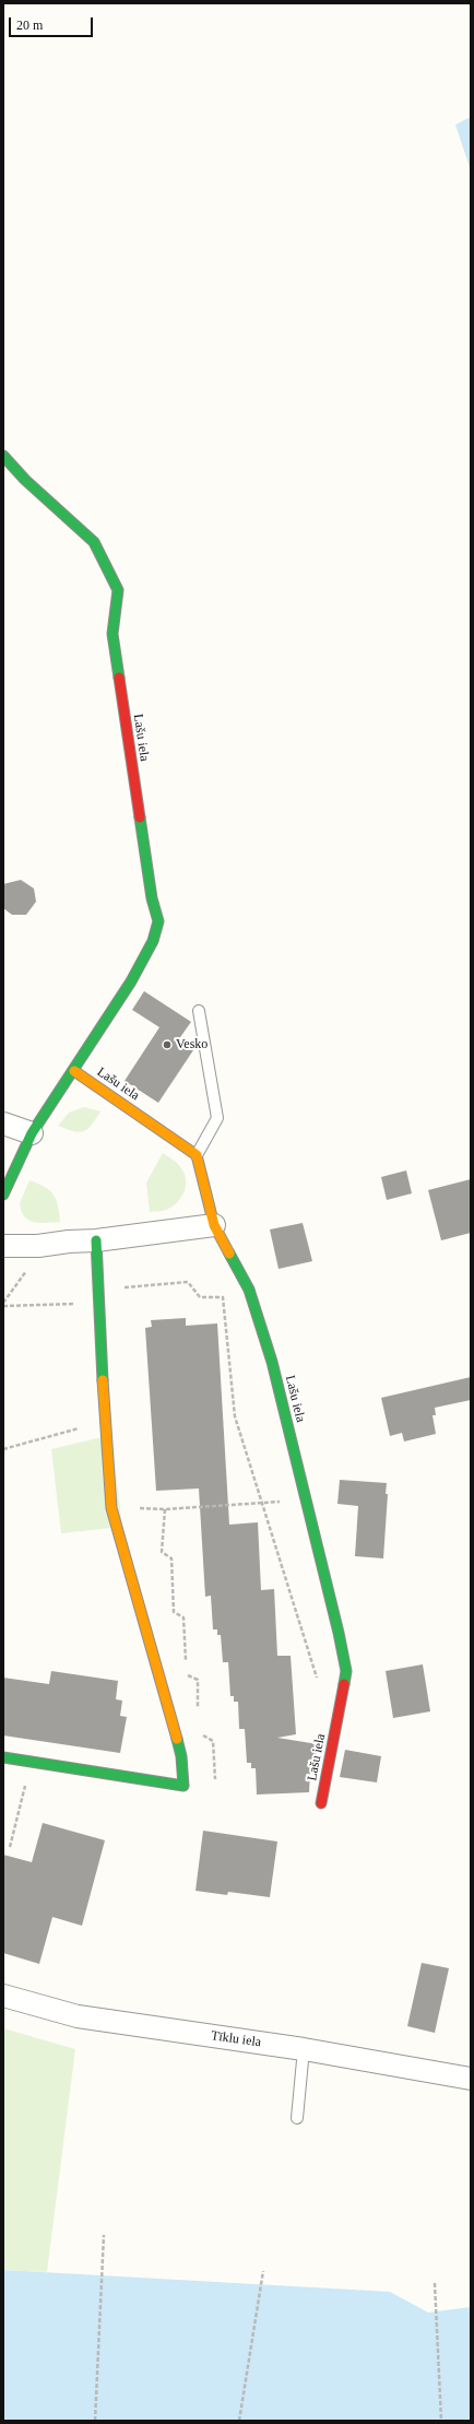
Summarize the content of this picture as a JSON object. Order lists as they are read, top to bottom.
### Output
{
  "streets": {
    "street": ["Lašu iela", "Tīklu iela"]
  },
  "places": ["Vesko"],
  "scale_bar": "20 m"
}
